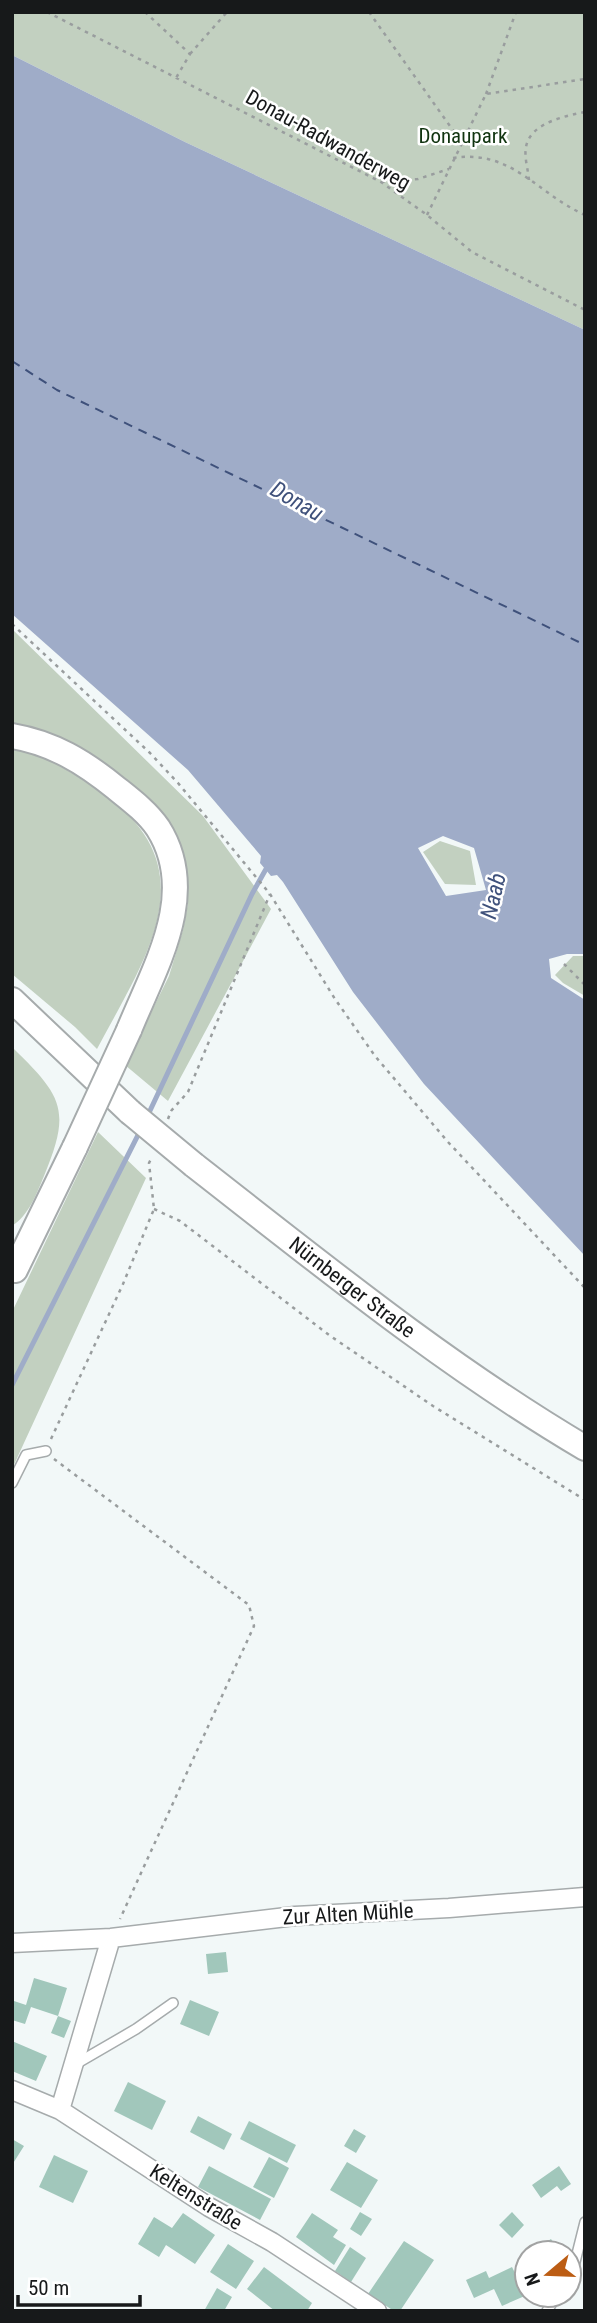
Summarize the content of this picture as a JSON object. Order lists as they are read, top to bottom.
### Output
{
  "streets": {
    "main road": ["Nürnberger Straße"],
    "street": ["Zur Alten Mühle", "Keltenstraße"],
    "path": ["Donau-Radwanderweg"]
  },
  "water": ["Donau", "Naab"],
  "parks": ["Donaupark"],
  "scale_bar": "50 m",
  "north": "left"
}
